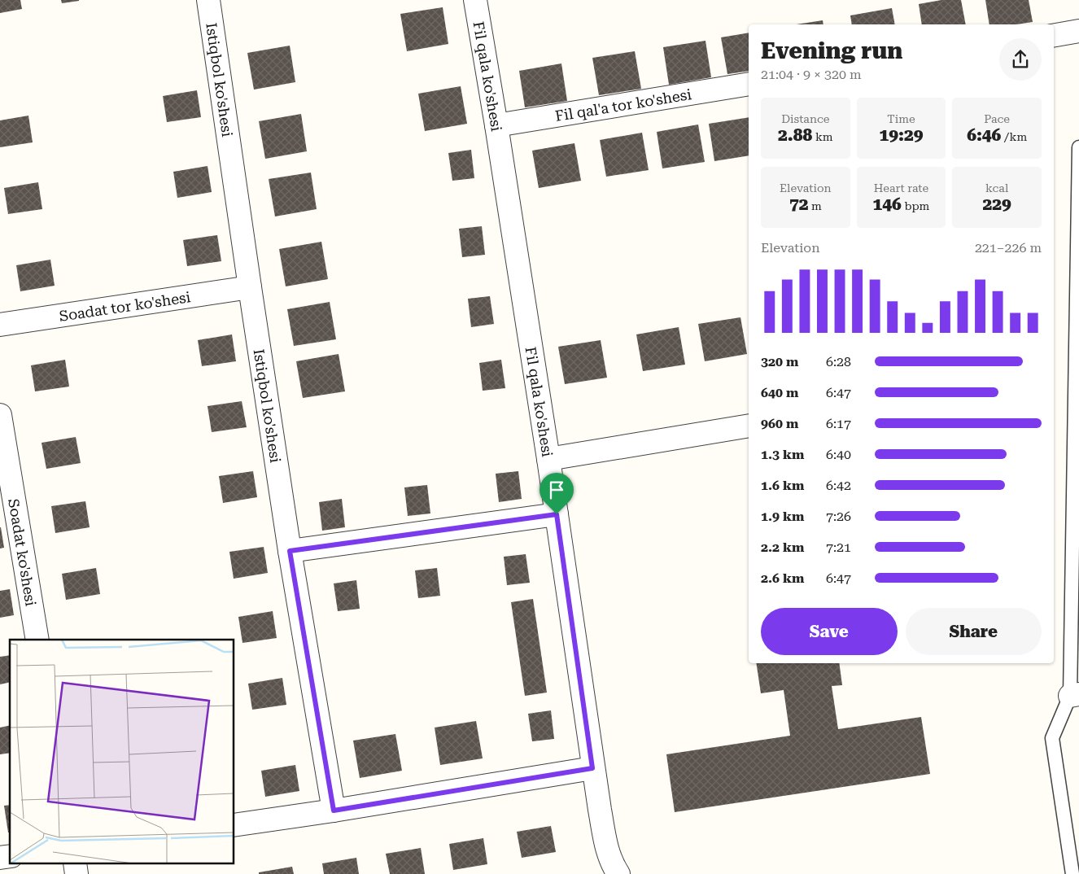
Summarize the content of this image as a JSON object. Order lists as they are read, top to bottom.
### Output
{
  "streets": {
    "street": [
      "Fil qala ko'shesi",
      "Istiqbol ko'shesi",
      "Fil qal'a tor ko'shesi",
      "Soadat tor ko'shesi",
      "Soadat ko'shesi"
    ]
  },
  "crossings": [
    ["Fil qala ko'shesi", "Fil qal'a tor ko'shesi"],
    ["Istiqbol ko'shesi", "Soadat tor ko'shesi"]
  ],
  "page": {
    "heading": ["Evening run", "21:04 · 9 × 320 m"],
    "stats": [
      ["Distance", "2.88 km"],
      ["Time", "19:29"],
      ["Pace", "6:46 /km"],
      ["Elevation", "72 m"],
      ["Heart rate", "146 bpm"],
      ["kcal", "229"]
    ],
    "chart": ["Elevation", "221–226 m"],
    "list": [
      {
        "name": "320 m",
        "note": "6:28"
      },
      {
        "name": "640 m",
        "note": "6:47"
      },
      {
        "name": "960 m",
        "note": "6:17"
      },
      {
        "name": "1.3 km",
        "note": "6:40"
      },
      {
        "name": "1.6 km",
        "note": "6:42"
      },
      {
        "name": "1.9 km",
        "note": "7:26"
      },
      {
        "name": "2.2 km",
        "note": "7:21"
      },
      {
        "name": "2.6 km",
        "note": "6:47"
      }
    ],
    "buttons": ["Save", "Share"]
  }
}
